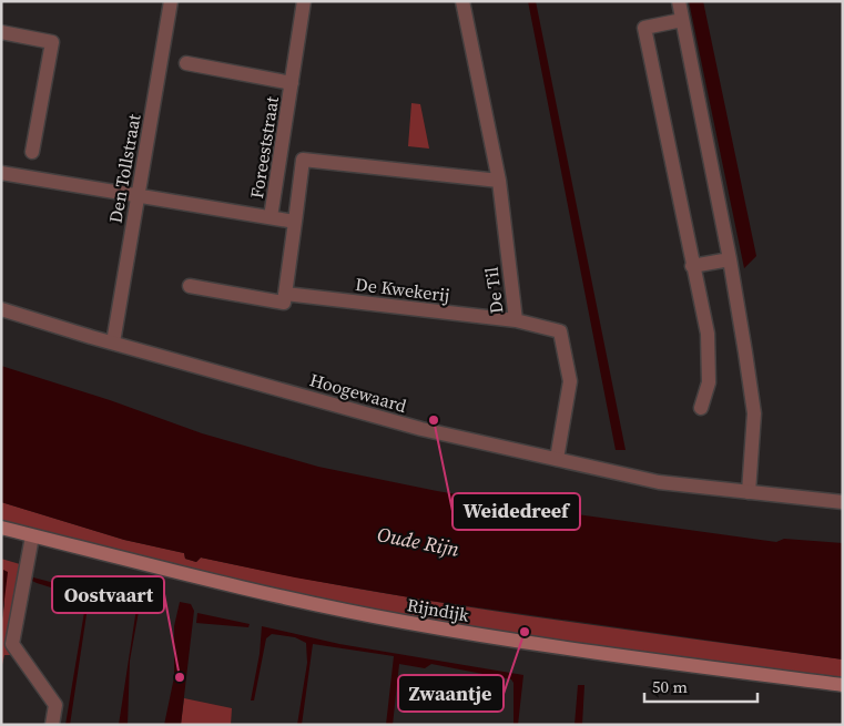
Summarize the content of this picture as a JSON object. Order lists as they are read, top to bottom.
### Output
{
  "streets": {
    "main road": ["Rijndijk"],
    "street": [
      "Foreeststraat",
      "Den Tollstraat",
      "De Kwekerij",
      "De Til",
      "Hoogewaard"
    ]
  },
  "crossings": [
    ["Foreeststraat", "Den Tollstraat"],
    ["Den Tollstraat", "Hoogewaard"],
    ["De Kwekerij", "De Til"],
    ["De Til", "Hoogewaard"]
  ],
  "water": ["Oude Rijn"],
  "places": ["Weidedreef", "Zwaantje", "Oostvaart"],
  "scale_bar": "50 m"
}
